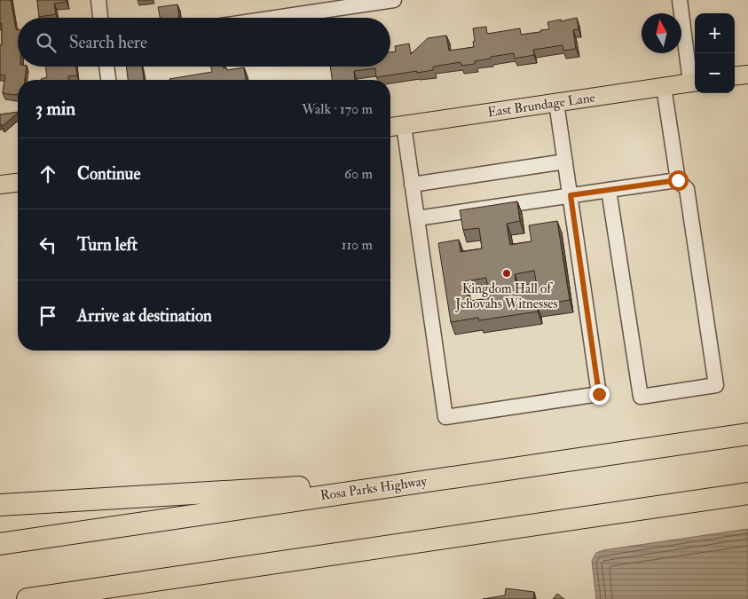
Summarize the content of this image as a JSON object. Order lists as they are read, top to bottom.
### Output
{
  "streets": {
    "highway": ["Rosa Parks Highway"],
    "main road": ["East Brundage Lane"]
  },
  "places": ["Kingdom Hall of Jehovahs Witnesses"],
  "north": "top",
  "page": {
    "map_buttons": ["+", "−"],
    "search": "Search here",
    "heading": ["3 min", "Walk · 170 m"],
    "list": [
      ["Continue", "60 m"],
      ["Turn left", "110 m"],
      "Arrive at destination"
    ]
  }
}
